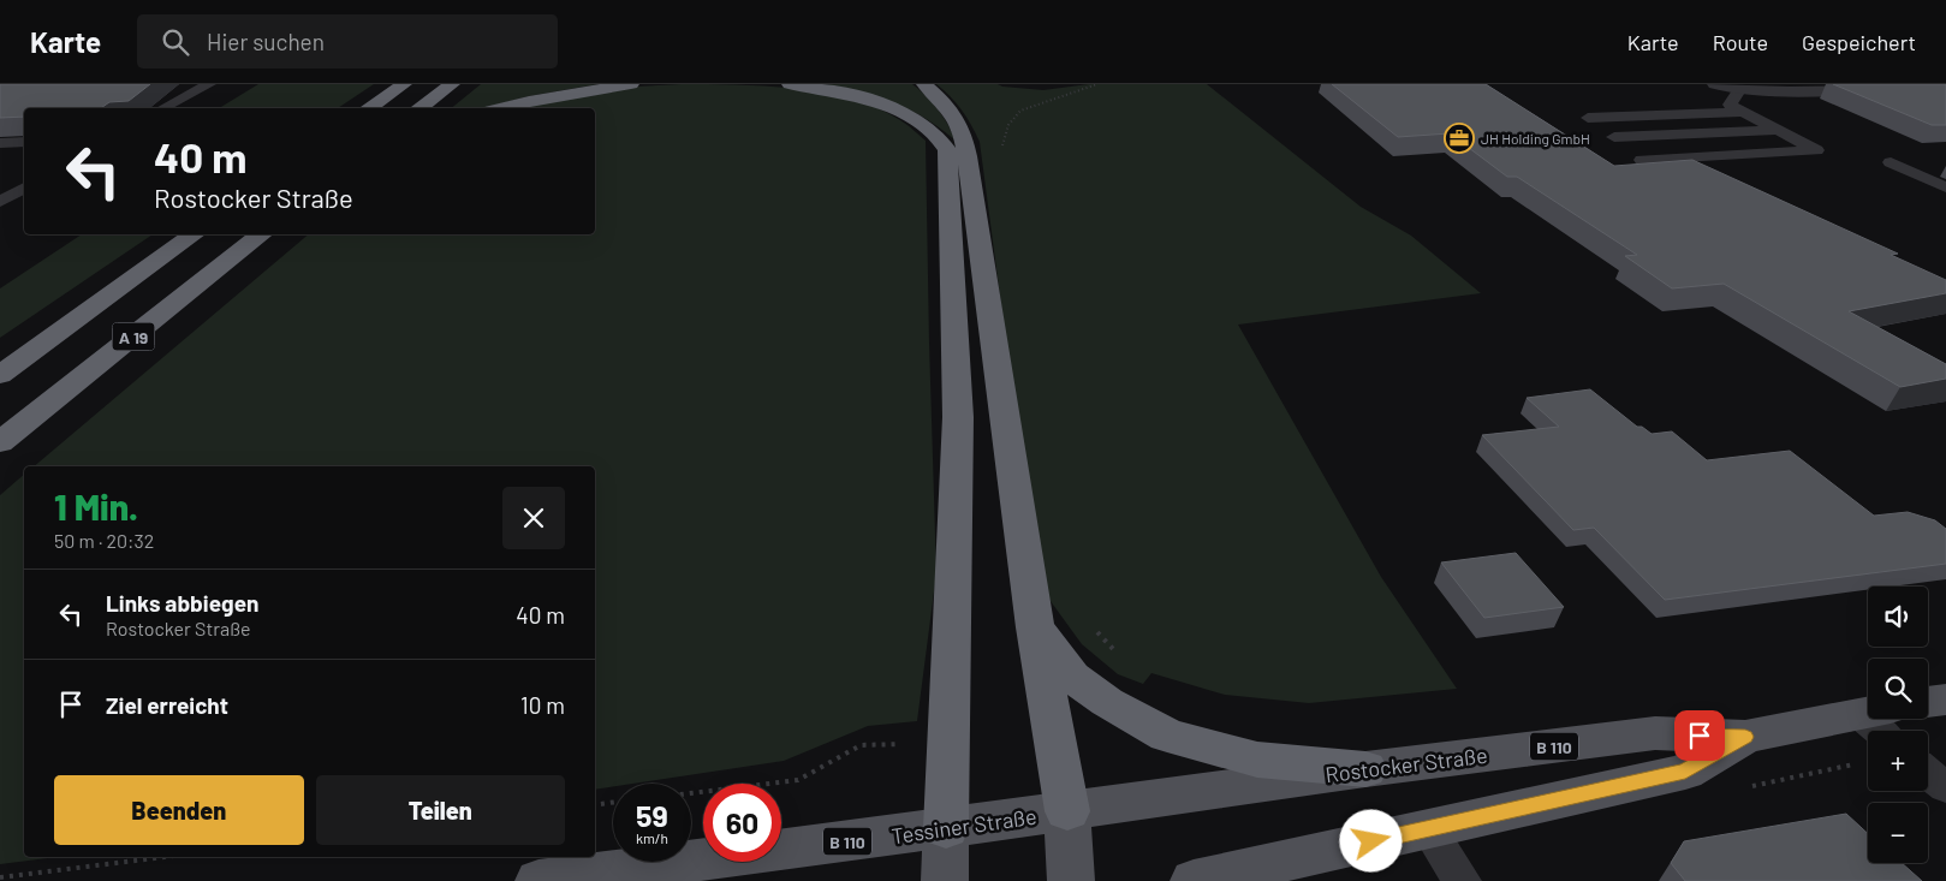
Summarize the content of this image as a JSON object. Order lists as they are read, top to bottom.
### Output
{
  "streets": {
    "highway": ["A 19"],
    "main road": ["B 110", "Rostocker Straße", "Tessiner Straße"]
  },
  "crossings": [
    ["Rostocker Straße", "Tessiner Straße"]
  ],
  "places": {
    "office": ["JH Holding GmbH"]
  },
  "page": {
    "header": "Karte",
    "search": "Hier suchen",
    "nav": ["Karte", "Route", "Gespeichert"],
    "turn": ["40 m", "Rostocker Straße"],
    "heading": ["1 Min.", "50 m · 20:32"],
    "list": [
      {
        "name": "Links abbiegen",
        "note": "Rostocker Straße",
        "value": "40 m"
      },
      {
        "name": "Ziel erreicht",
        "value": "10 m"
      }
    ],
    "map_buttons": ["+", "−"],
    "buttons": ["Beenden", "Teilen"],
    "speed": "59 km/h",
    "limit": "60"
  }
}
